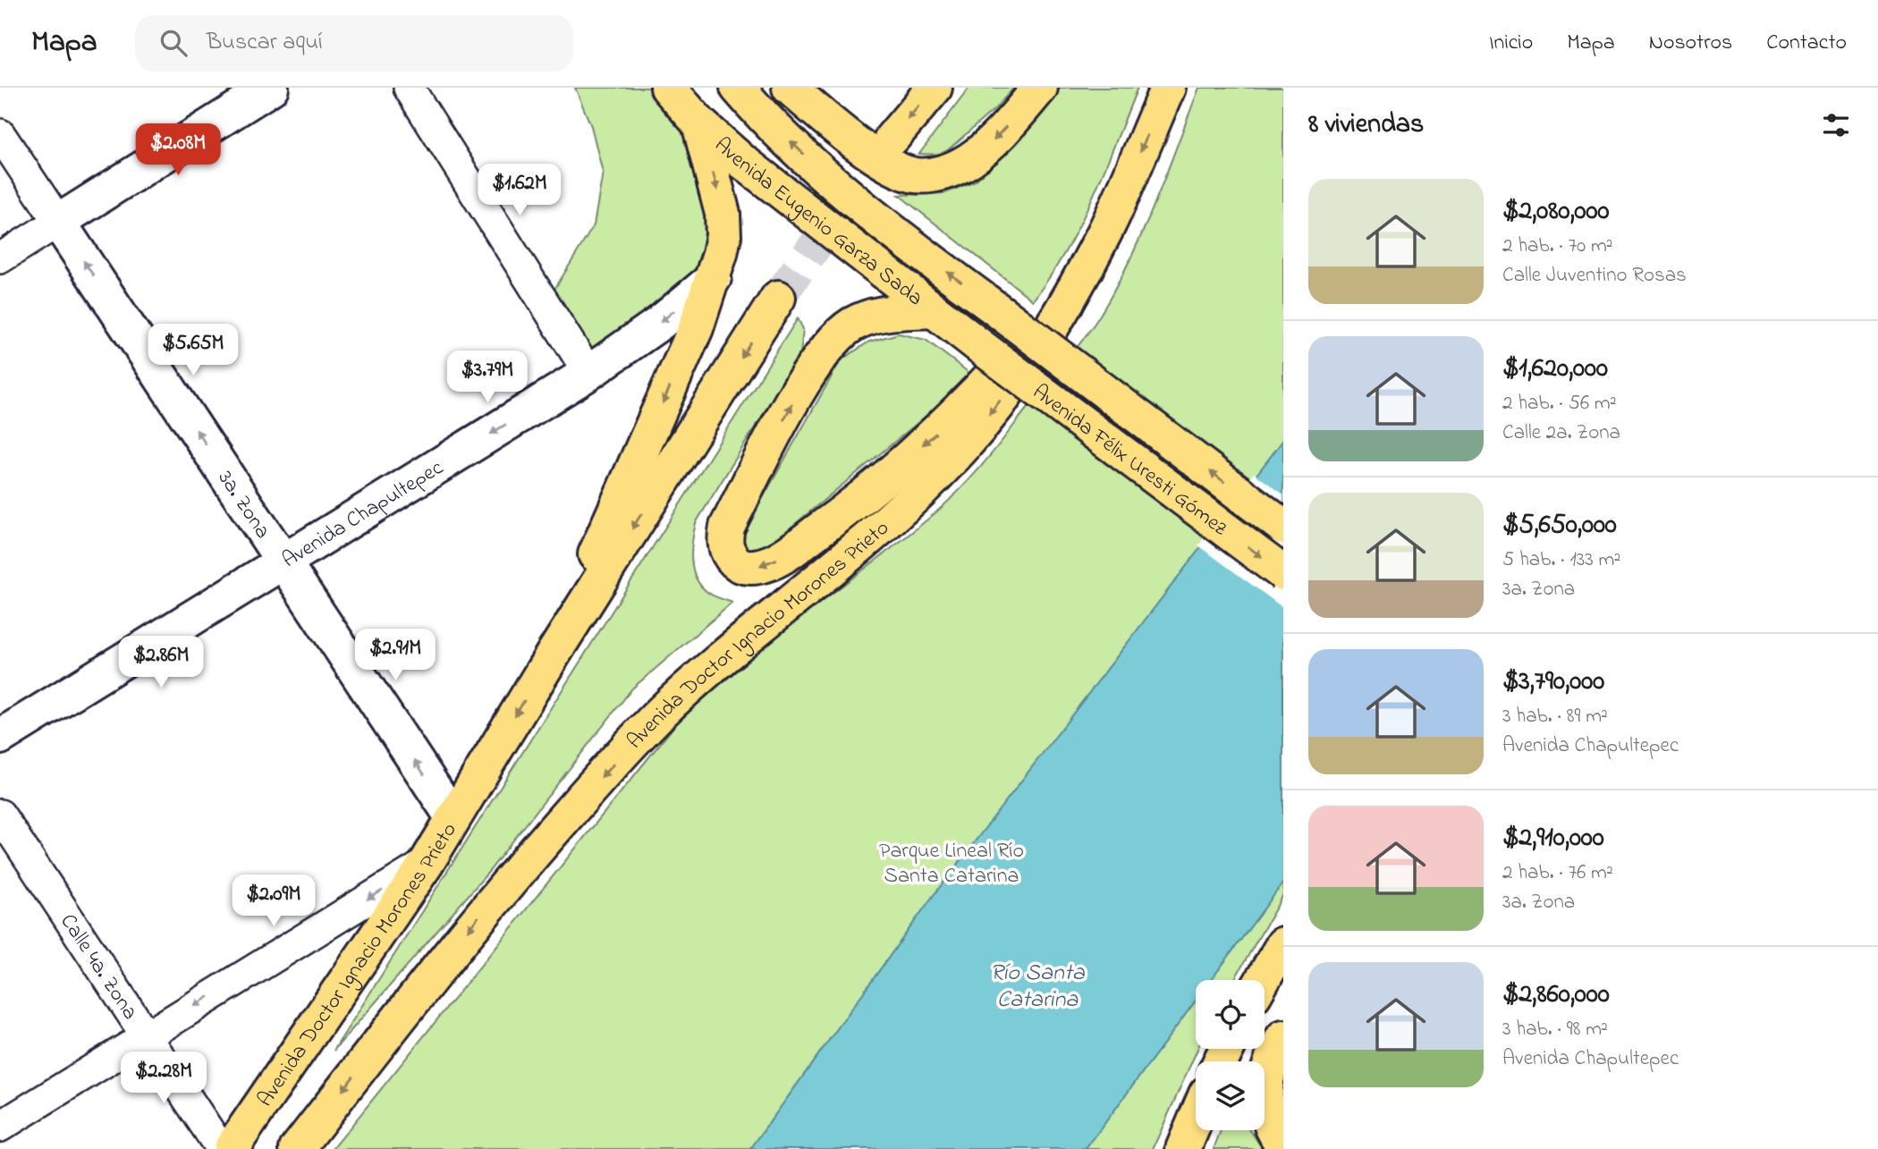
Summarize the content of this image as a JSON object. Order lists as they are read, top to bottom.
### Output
{
  "streets": {
    "highway": ["Avenida Eugenio Garza Sada", "Avenida Félix Uresti Gómez", "Avenida Doctor Ignacio Morones Prieto"],
    "main road": ["3a. Zona", "Avenida Chapultepec"],
    "street": ["Calle 4a. Zona"]
  },
  "crossings": [
    ["Avenida Eugenio Garza Sada", "Avenida Félix Uresti Gómez"],
    ["3a. Zona", "Avenida Chapultepec"],
    ["3a. Zona", "Avenida Doctor Ignacio Morones Prieto"]
  ],
  "one_way": ["3a. Zona", "Avenida Chapultepec"],
  "water": ["Río Santa Catarina"],
  "parks": ["Parque Lineal Río Santa Catarina"],
  "page": {
    "header": "Mapa",
    "search": "Buscar aquí",
    "nav": [
      "Inicio",
      "Mapa",
      "Nosotros",
      "Contacto"
    ],
    "heading": "8 viviendas",
    "price": [
      "$2.08M",
      "$1.62M",
      "$5.65M",
      "$3.79M",
      "$2.91M",
      "$2.86M",
      "$2.09M",
      "$2.28M"
    ],
    "list": [
      {
        "name": "$2,080,000",
        "note": "2 hab. · 70 m² · Calle Juventino Rosas"
      },
      {
        "name": "$1,620,000",
        "note": "2 hab. · 56 m² · Calle 2a. Zona"
      },
      {
        "name": "$5,650,000",
        "note": "5 hab. · 133 m² · 3a. Zona"
      },
      {
        "name": "$3,790,000",
        "note": "3 hab. · 89 m² · Avenida Chapultepec"
      },
      {
        "name": "$2,910,000",
        "note": "2 hab. · 76 m² · 3a. Zona"
      },
      {
        "name": "$2,860,000",
        "note": "3 hab. · 98 m² · Avenida Chapultepec"
      }
    ]
  }
}
